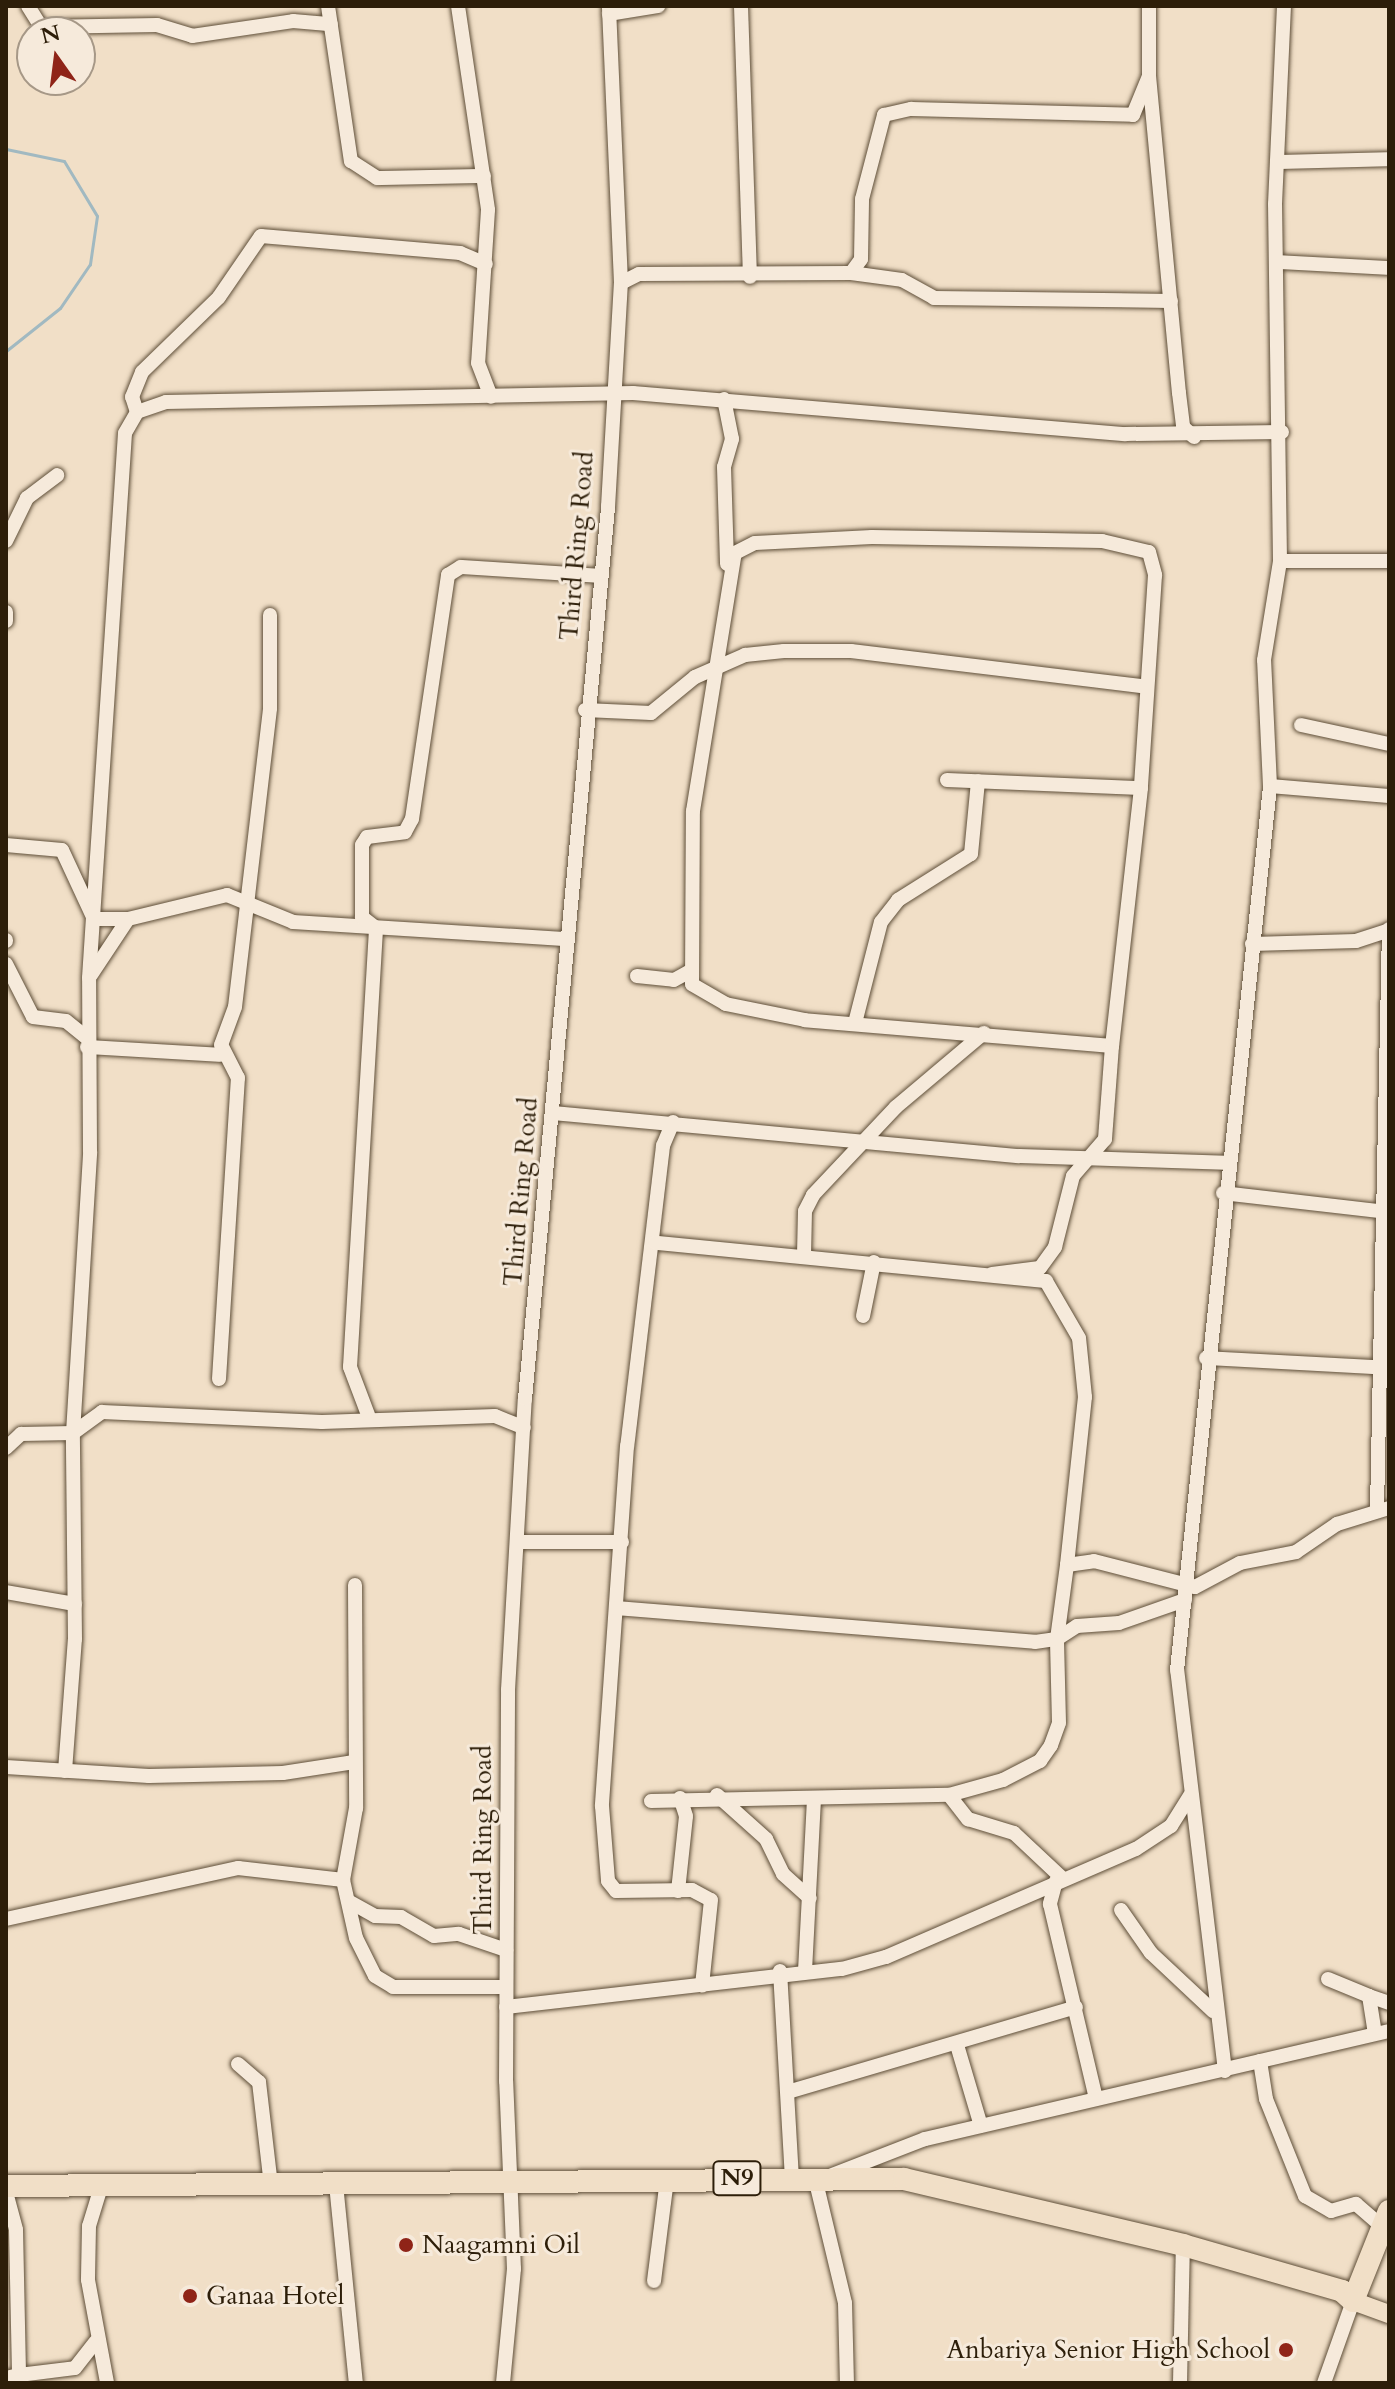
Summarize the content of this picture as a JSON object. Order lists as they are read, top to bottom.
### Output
{
  "streets": {
    "highway": ["N9"],
    "street": ["Third Ring Road"]
  },
  "crossings": [
    ["Third Ring Road", "N9"]
  ],
  "places": ["Naagamni Oil", "Ganaa Hotel", "Anbariya Senior High School"],
  "north": "top"
}
